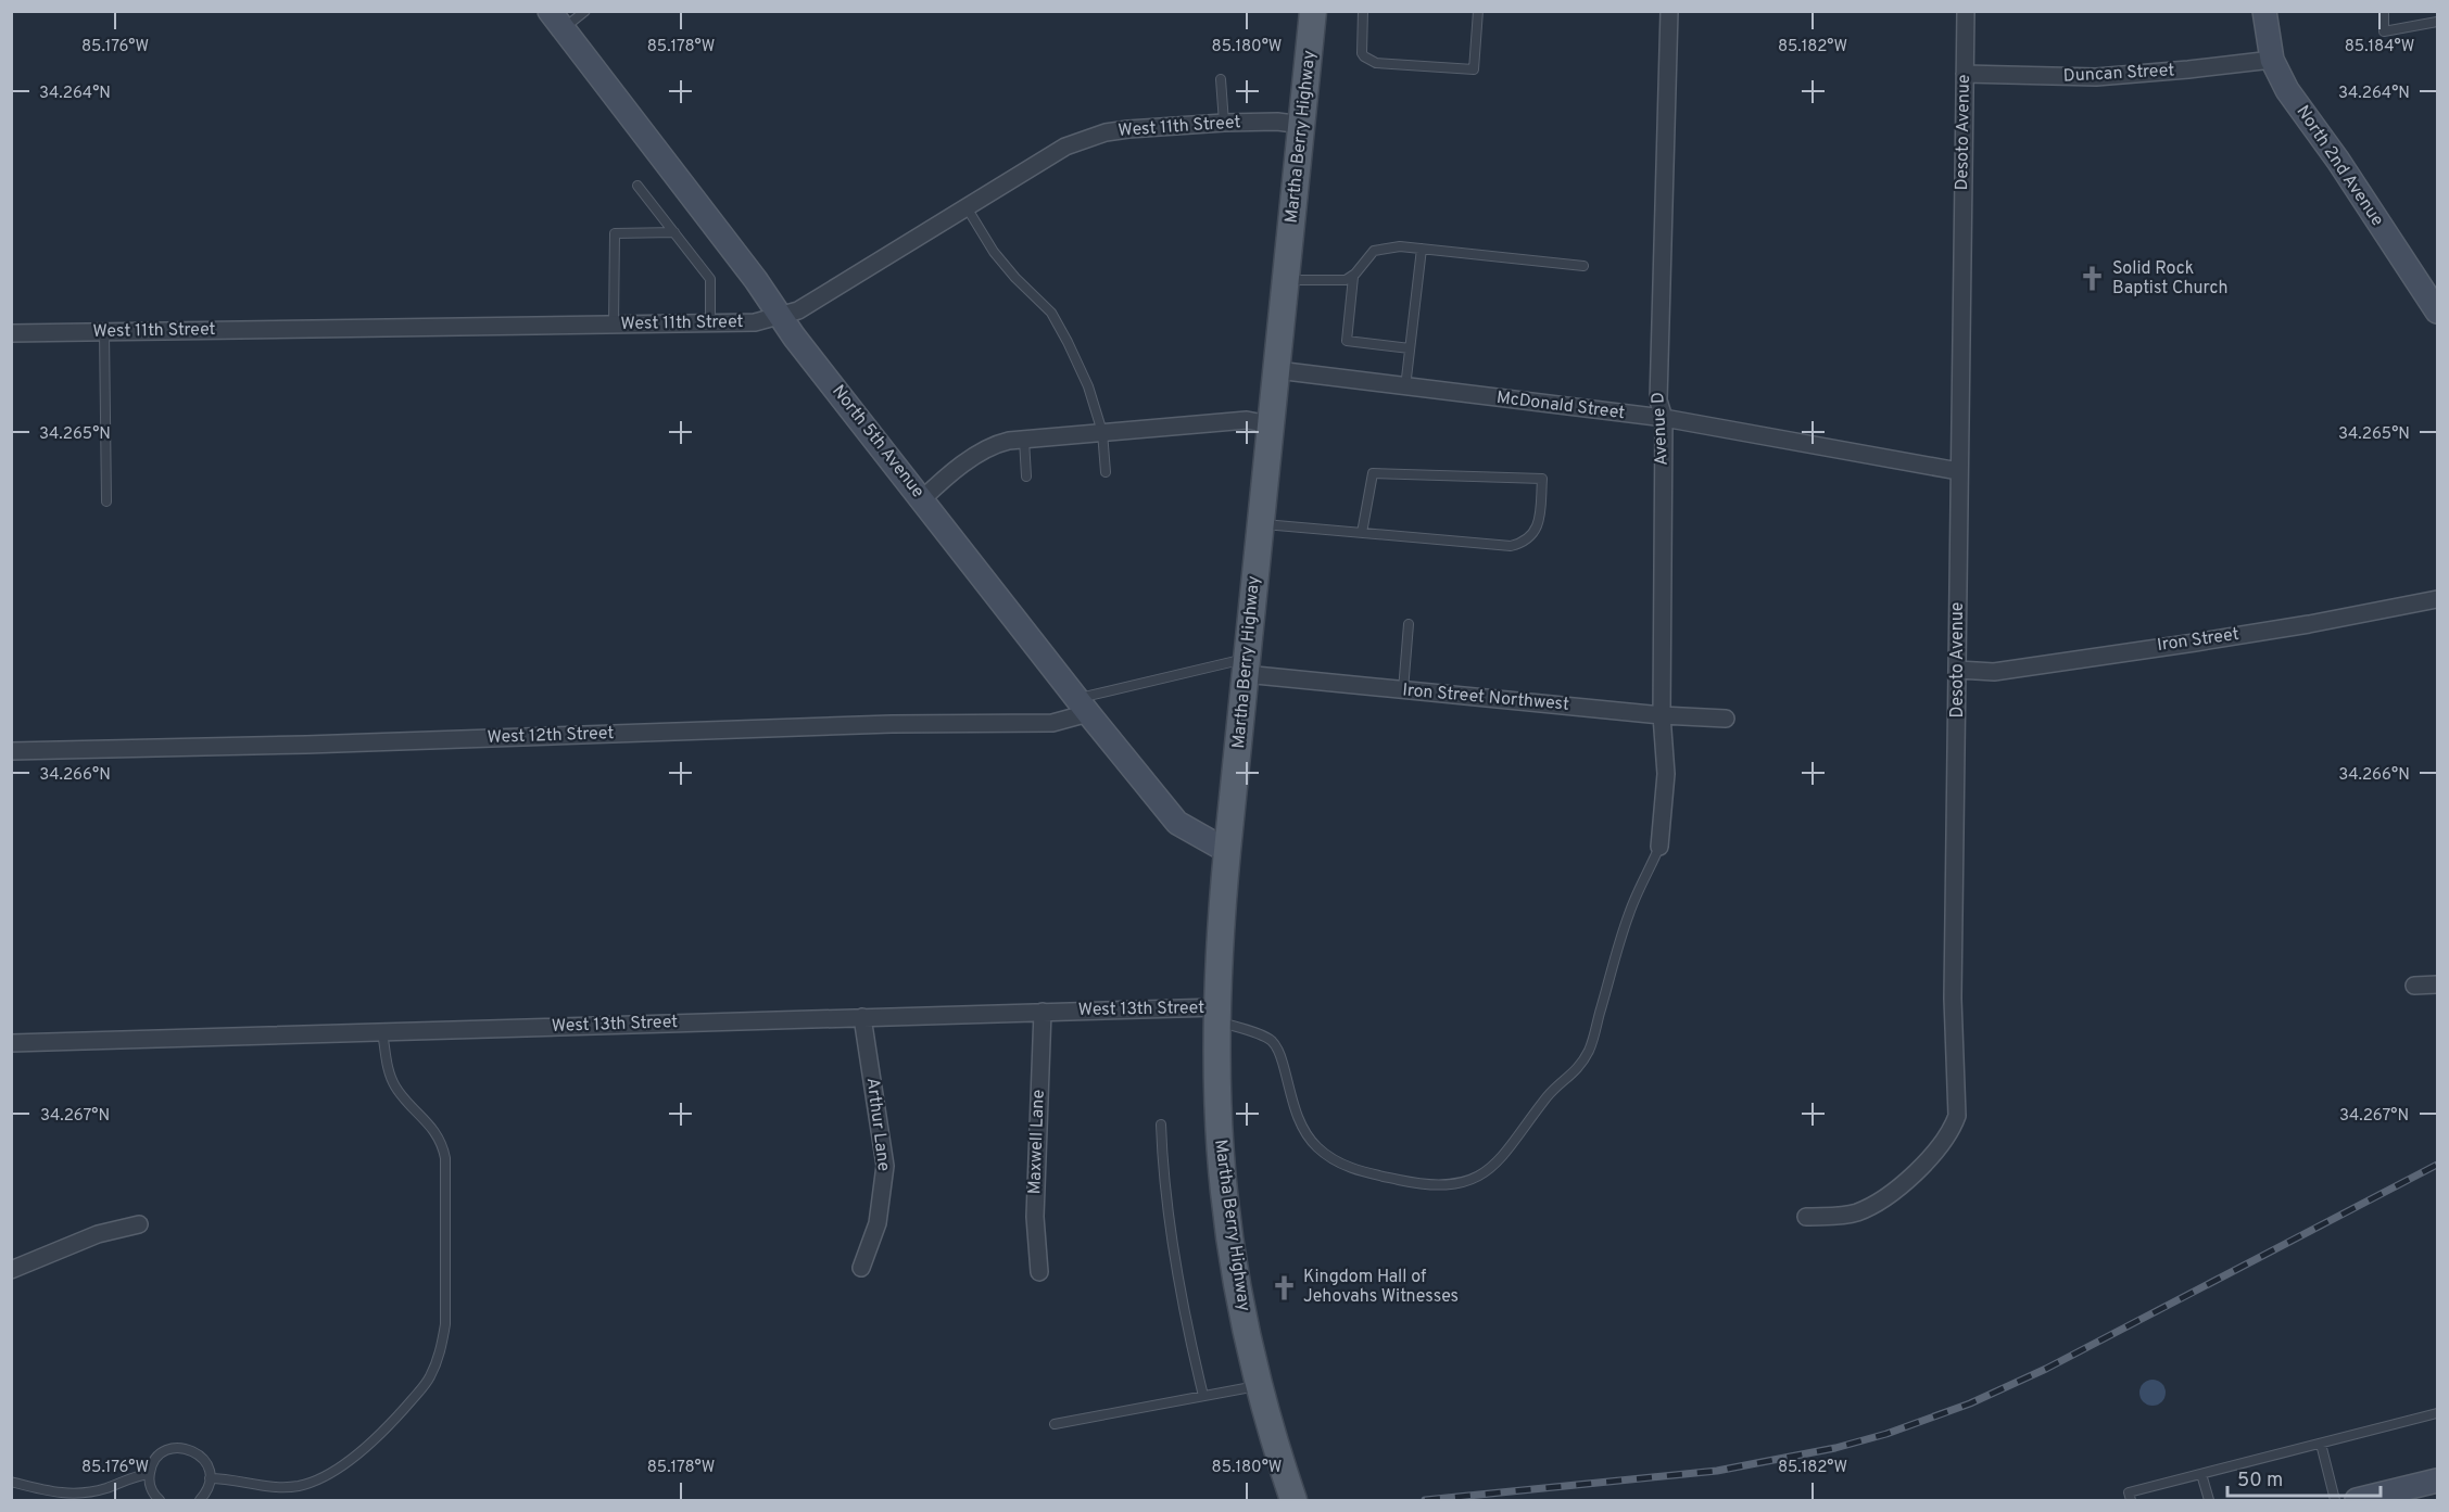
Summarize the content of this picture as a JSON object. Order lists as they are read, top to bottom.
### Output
{
  "streets": {
    "main road": ["Martha Berry Highway"],
    "street": [
      "Duncan Street",
      "West 11th Street",
      "Desoto Avenue",
      "North 2nd Avenue",
      "McDonald Street",
      "Avenue D",
      "North 5th Avenue",
      "Iron Street",
      "Iron Street Northwest",
      "West 12th Street",
      "West 13th Street",
      "Arthur Lane",
      "Maxwell Lane"
    ]
  },
  "crossings": [
    ["Duncan Street", "Desoto Avenue"],
    ["Duncan Street", "North 2nd Avenue"],
    ["West 11th Street", "Martha Berry Highway"],
    ["West 11th Street", "North 5th Avenue"],
    ["Desoto Avenue", "McDonald Street"],
    ["Desoto Avenue", "Iron Street"],
    ["Martha Berry Highway", "McDonald Street"],
    ["Martha Berry Highway", "North 5th Avenue"],
    ["Martha Berry Highway", "Iron Street Northwest"],
    ["Martha Berry Highway", "West 13th Street"],
    ["McDonald Street", "Avenue D"],
    ["Avenue D", "Iron Street Northwest"],
    ["North 5th Avenue", "West 12th Street"],
    ["West 13th Street", "Arthur Lane"],
    ["West 13th Street", "Maxwell Lane"]
  ],
  "places": {
    "church": ["Solid Rock Baptist Church", "Kingdom Hall of Jehovahs Witnesses"]
  },
  "scale_bar": "50 m",
  "coordinates": [
    "85.176°W",
    "85.178°W",
    "85.180°W",
    "85.182°W",
    "85.184°W",
    "34.264°N",
    "34.265°N",
    "34.266°N",
    "34.267°N"
  ]
}
